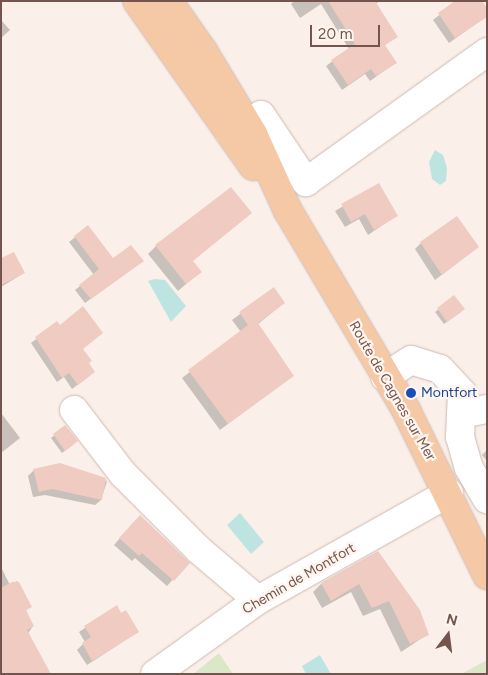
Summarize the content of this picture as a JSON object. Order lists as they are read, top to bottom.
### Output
{
  "streets": {
    "main road": ["Route de Cagnes sur Mer"],
    "street": ["Chemin de Montfort"]
  },
  "crossings": [
    ["Route de Cagnes sur Mer", "Chemin de Montfort"]
  ],
  "places": ["Montfort"],
  "scale_bar": "20 m",
  "north": "top"
}
